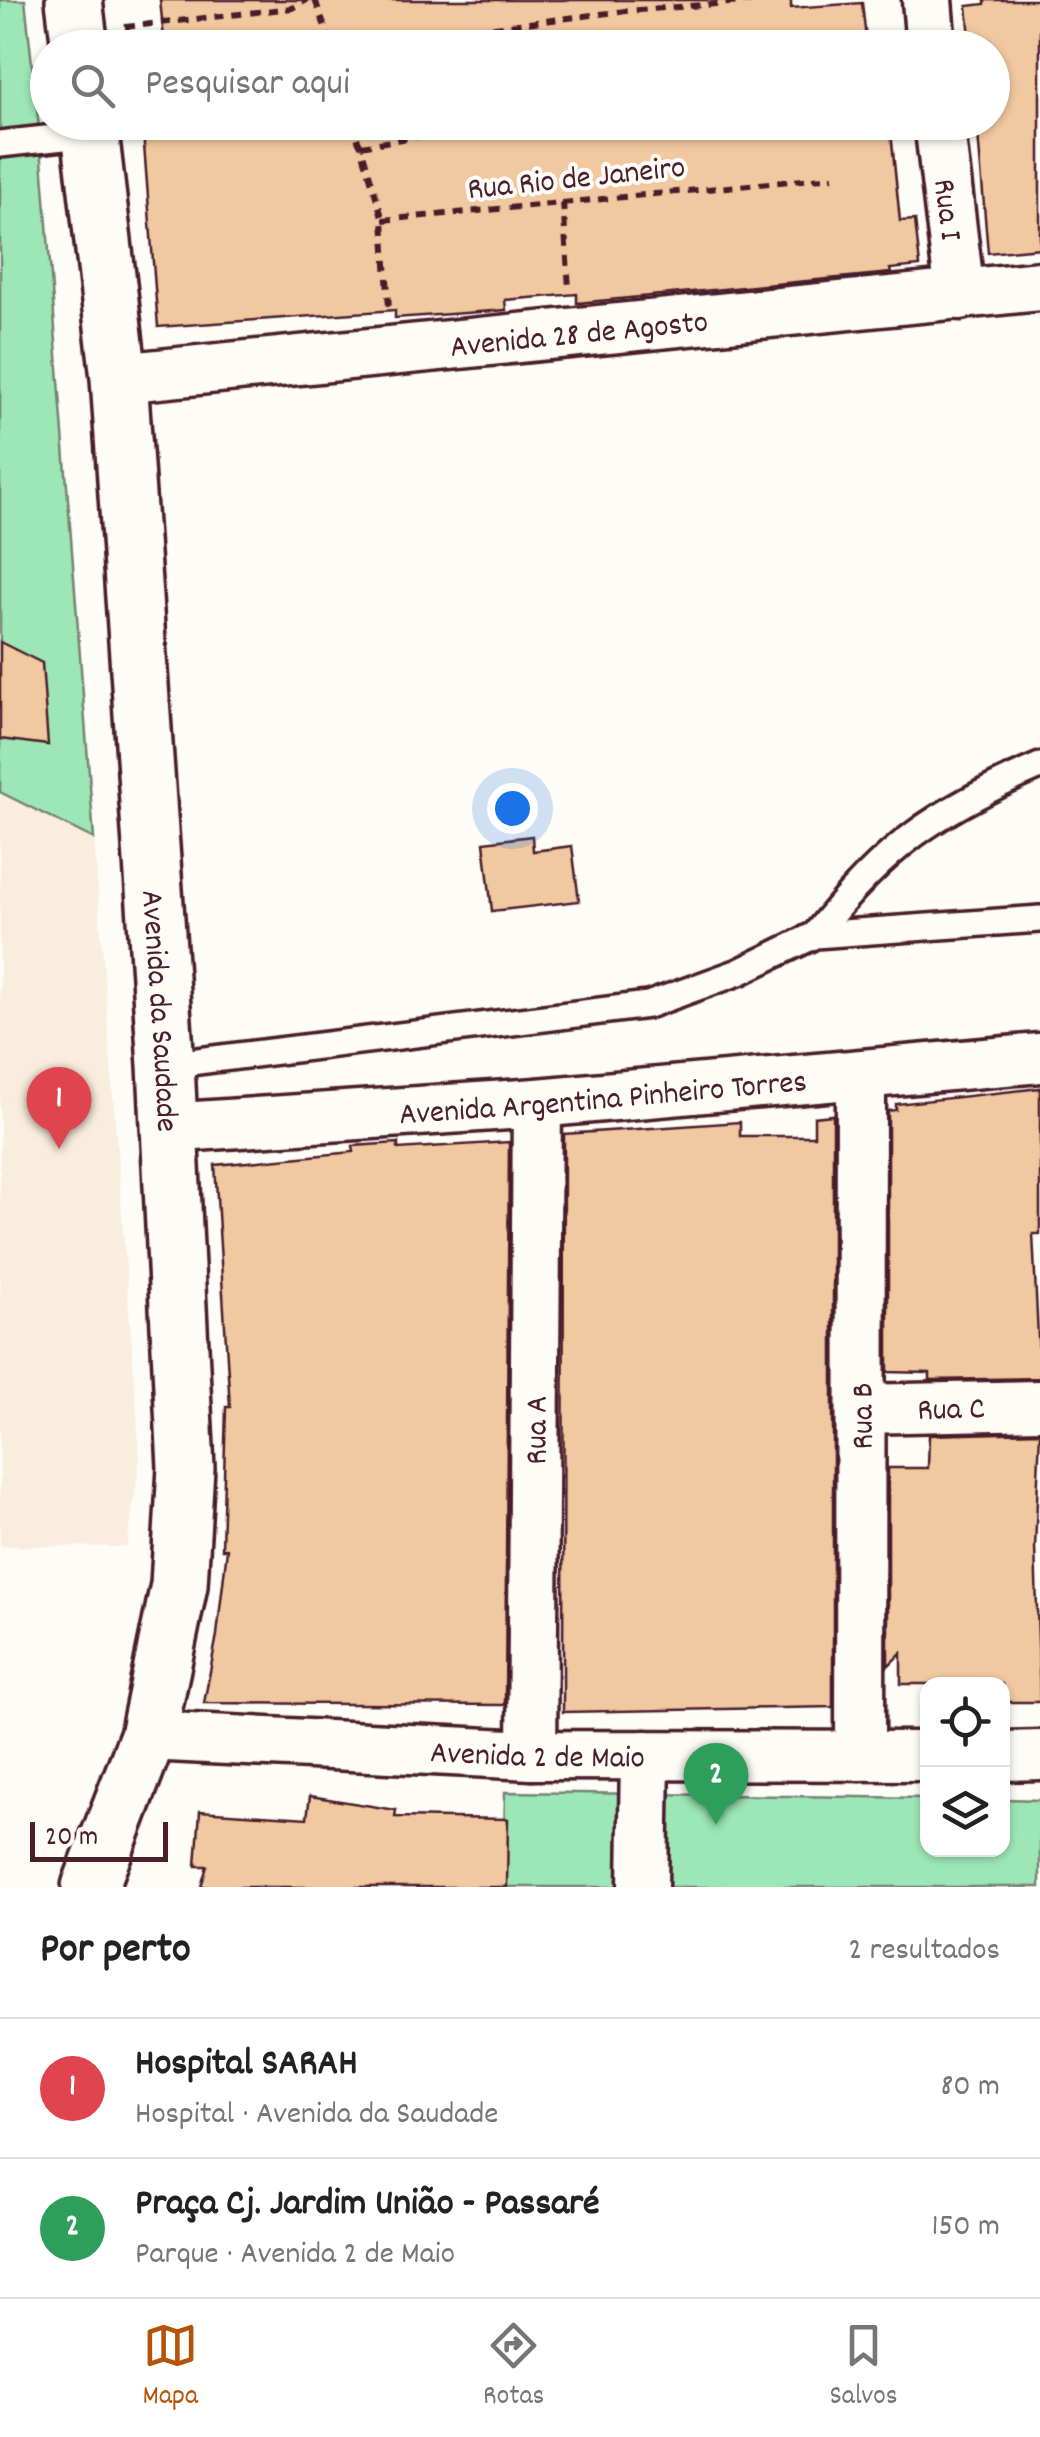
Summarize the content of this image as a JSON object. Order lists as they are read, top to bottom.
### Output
{
  "streets": {
    "street": [
      "Rua I",
      "Avenida 28 de Agosto",
      "Avenida da Saudade",
      "Avenida Argentina Pinheiro Torres",
      "Rua C",
      "Rua B",
      "Rua A",
      "Avenida 2 de Maio"
    ],
    "path": ["Rua Rio de Janeiro"]
  },
  "crossings": [
    ["Rua I", "Avenida 28 de Agosto"],
    ["Avenida 28 de Agosto", "Avenida da Saudade"],
    ["Avenida da Saudade", "Avenida Argentina Pinheiro Torres"],
    ["Avenida da Saudade", "Avenida 2 de Maio"],
    ["Avenida Argentina Pinheiro Torres", "Rua B"],
    ["Avenida Argentina Pinheiro Torres", "Rua A"],
    ["Rua C", "Rua B"],
    ["Rua B", "Avenida 2 de Maio"],
    ["Rua A", "Avenida 2 de Maio"]
  ],
  "scale_bar": "20 m",
  "page": {
    "search": "Pesquisar aqui",
    "pins": ["1", "2"],
    "scale": "20 m",
    "heading": ["Por perto", "2 resultados"],
    "list": [
      {
        "mark": "1",
        "name": "Hospital SARAH",
        "note": "Hospital · Avenida da Saudade",
        "value": "80 m"
      },
      {
        "mark": "2",
        "name": "Praça Cj. Jardim União - Passaré",
        "note": "Parque · Avenida 2 de Maio",
        "value": "150 m"
      }
    ],
    "nav": ["Mapa", "Rotas", "Salvos"]
  }
}
